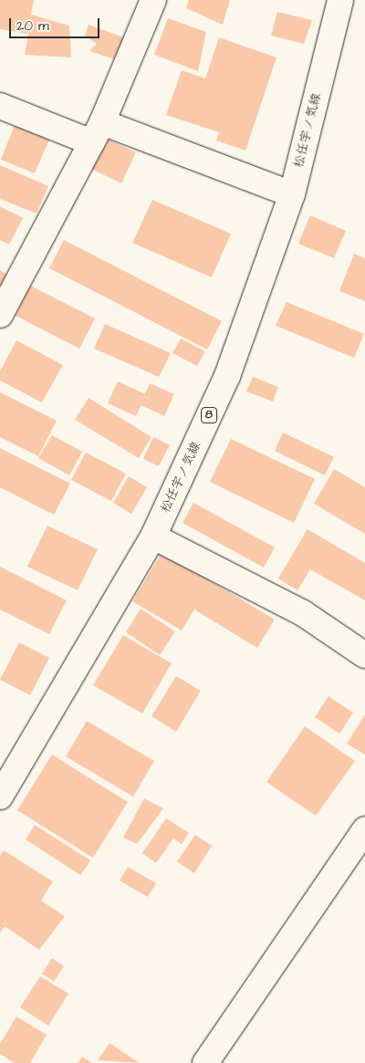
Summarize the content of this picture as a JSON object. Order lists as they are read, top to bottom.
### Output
{
  "streets": {
    "street": ["松任宇ノ気線", "8"]
  },
  "scale_bar": "20 m"
}
